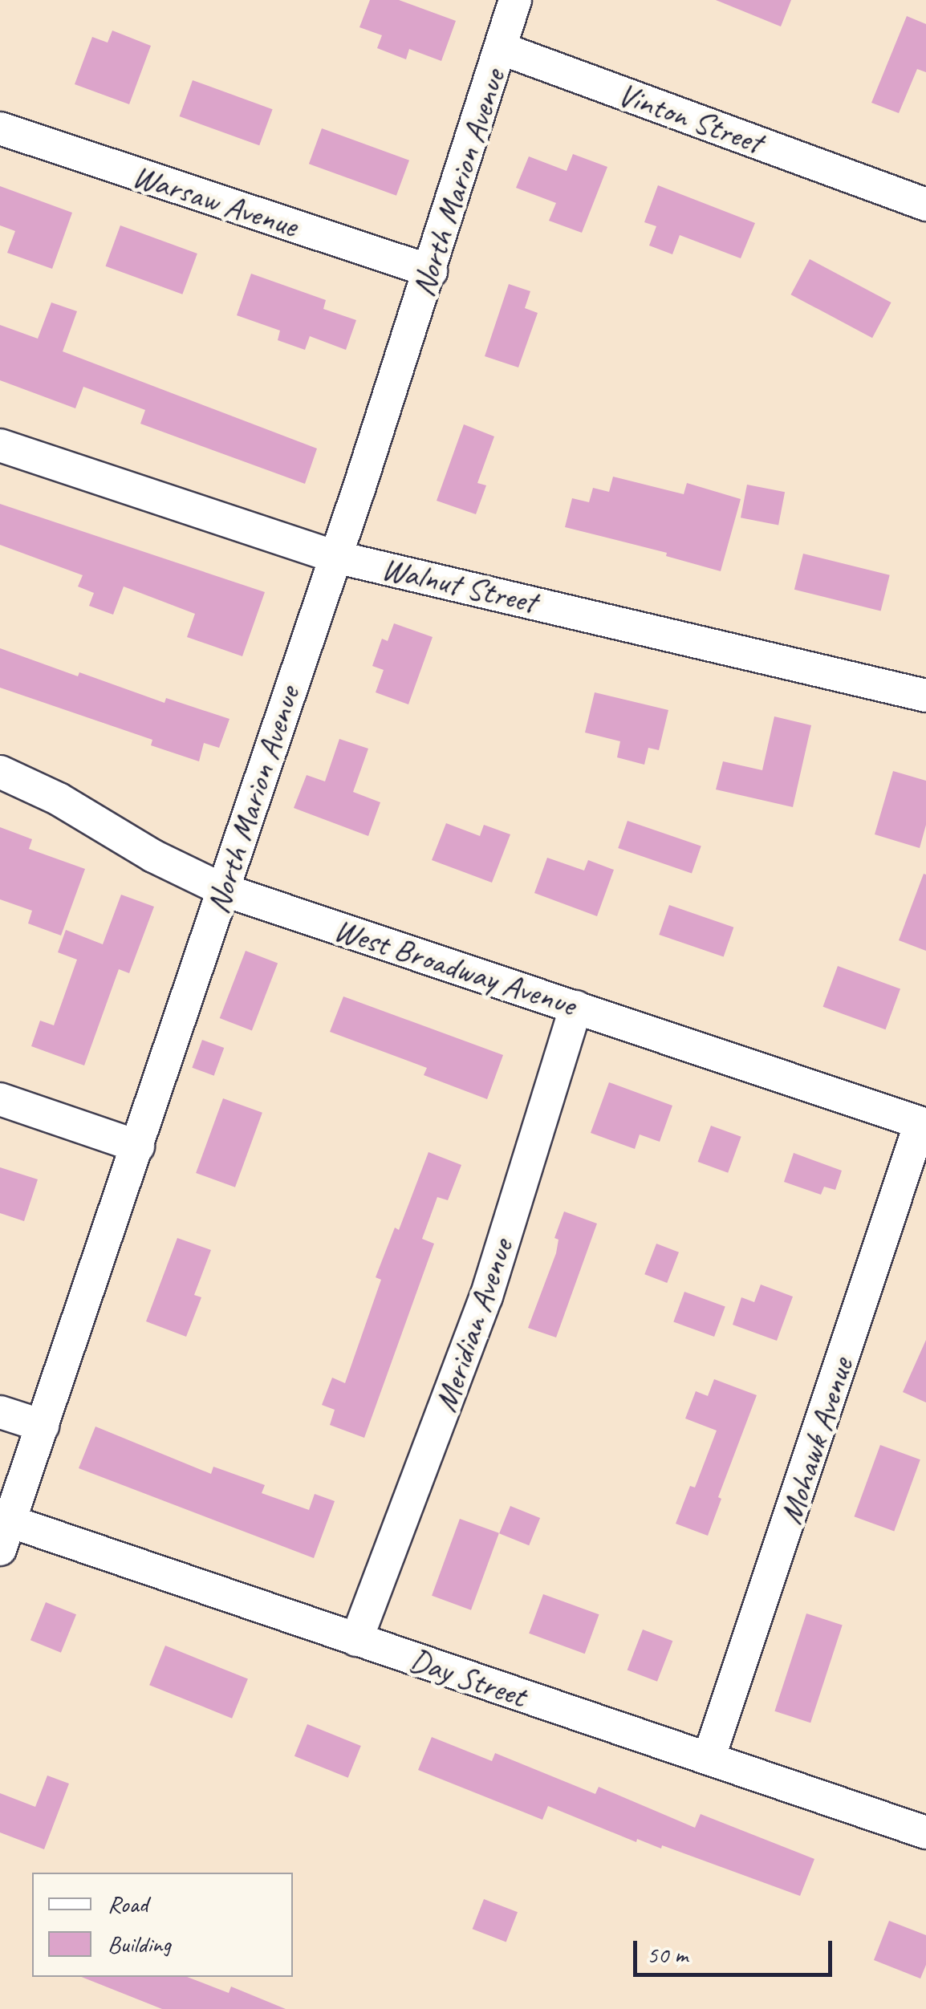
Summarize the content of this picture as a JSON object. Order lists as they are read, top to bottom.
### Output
{
  "streets": {
    "street": [
      "Vinton Street",
      "North Marion Avenue",
      "Warsaw Avenue",
      "Walnut Street",
      "West Broadway Avenue",
      "Meridian Avenue",
      "Mohawk Avenue",
      "Day Street"
    ]
  },
  "crossings": [
    ["Vinton Street", "North Marion Avenue"],
    ["North Marion Avenue", "Warsaw Avenue"],
    ["North Marion Avenue", "Walnut Street"],
    ["North Marion Avenue", "West Broadway Avenue"],
    ["North Marion Avenue", "Day Street"],
    ["West Broadway Avenue", "Meridian Avenue"],
    ["West Broadway Avenue", "Mohawk Avenue"],
    ["Meridian Avenue", "Day Street"],
    ["Mohawk Avenue", "Day Street"]
  ],
  "legend": ["Road", "Building"],
  "scale_bar": "50 m"
}
